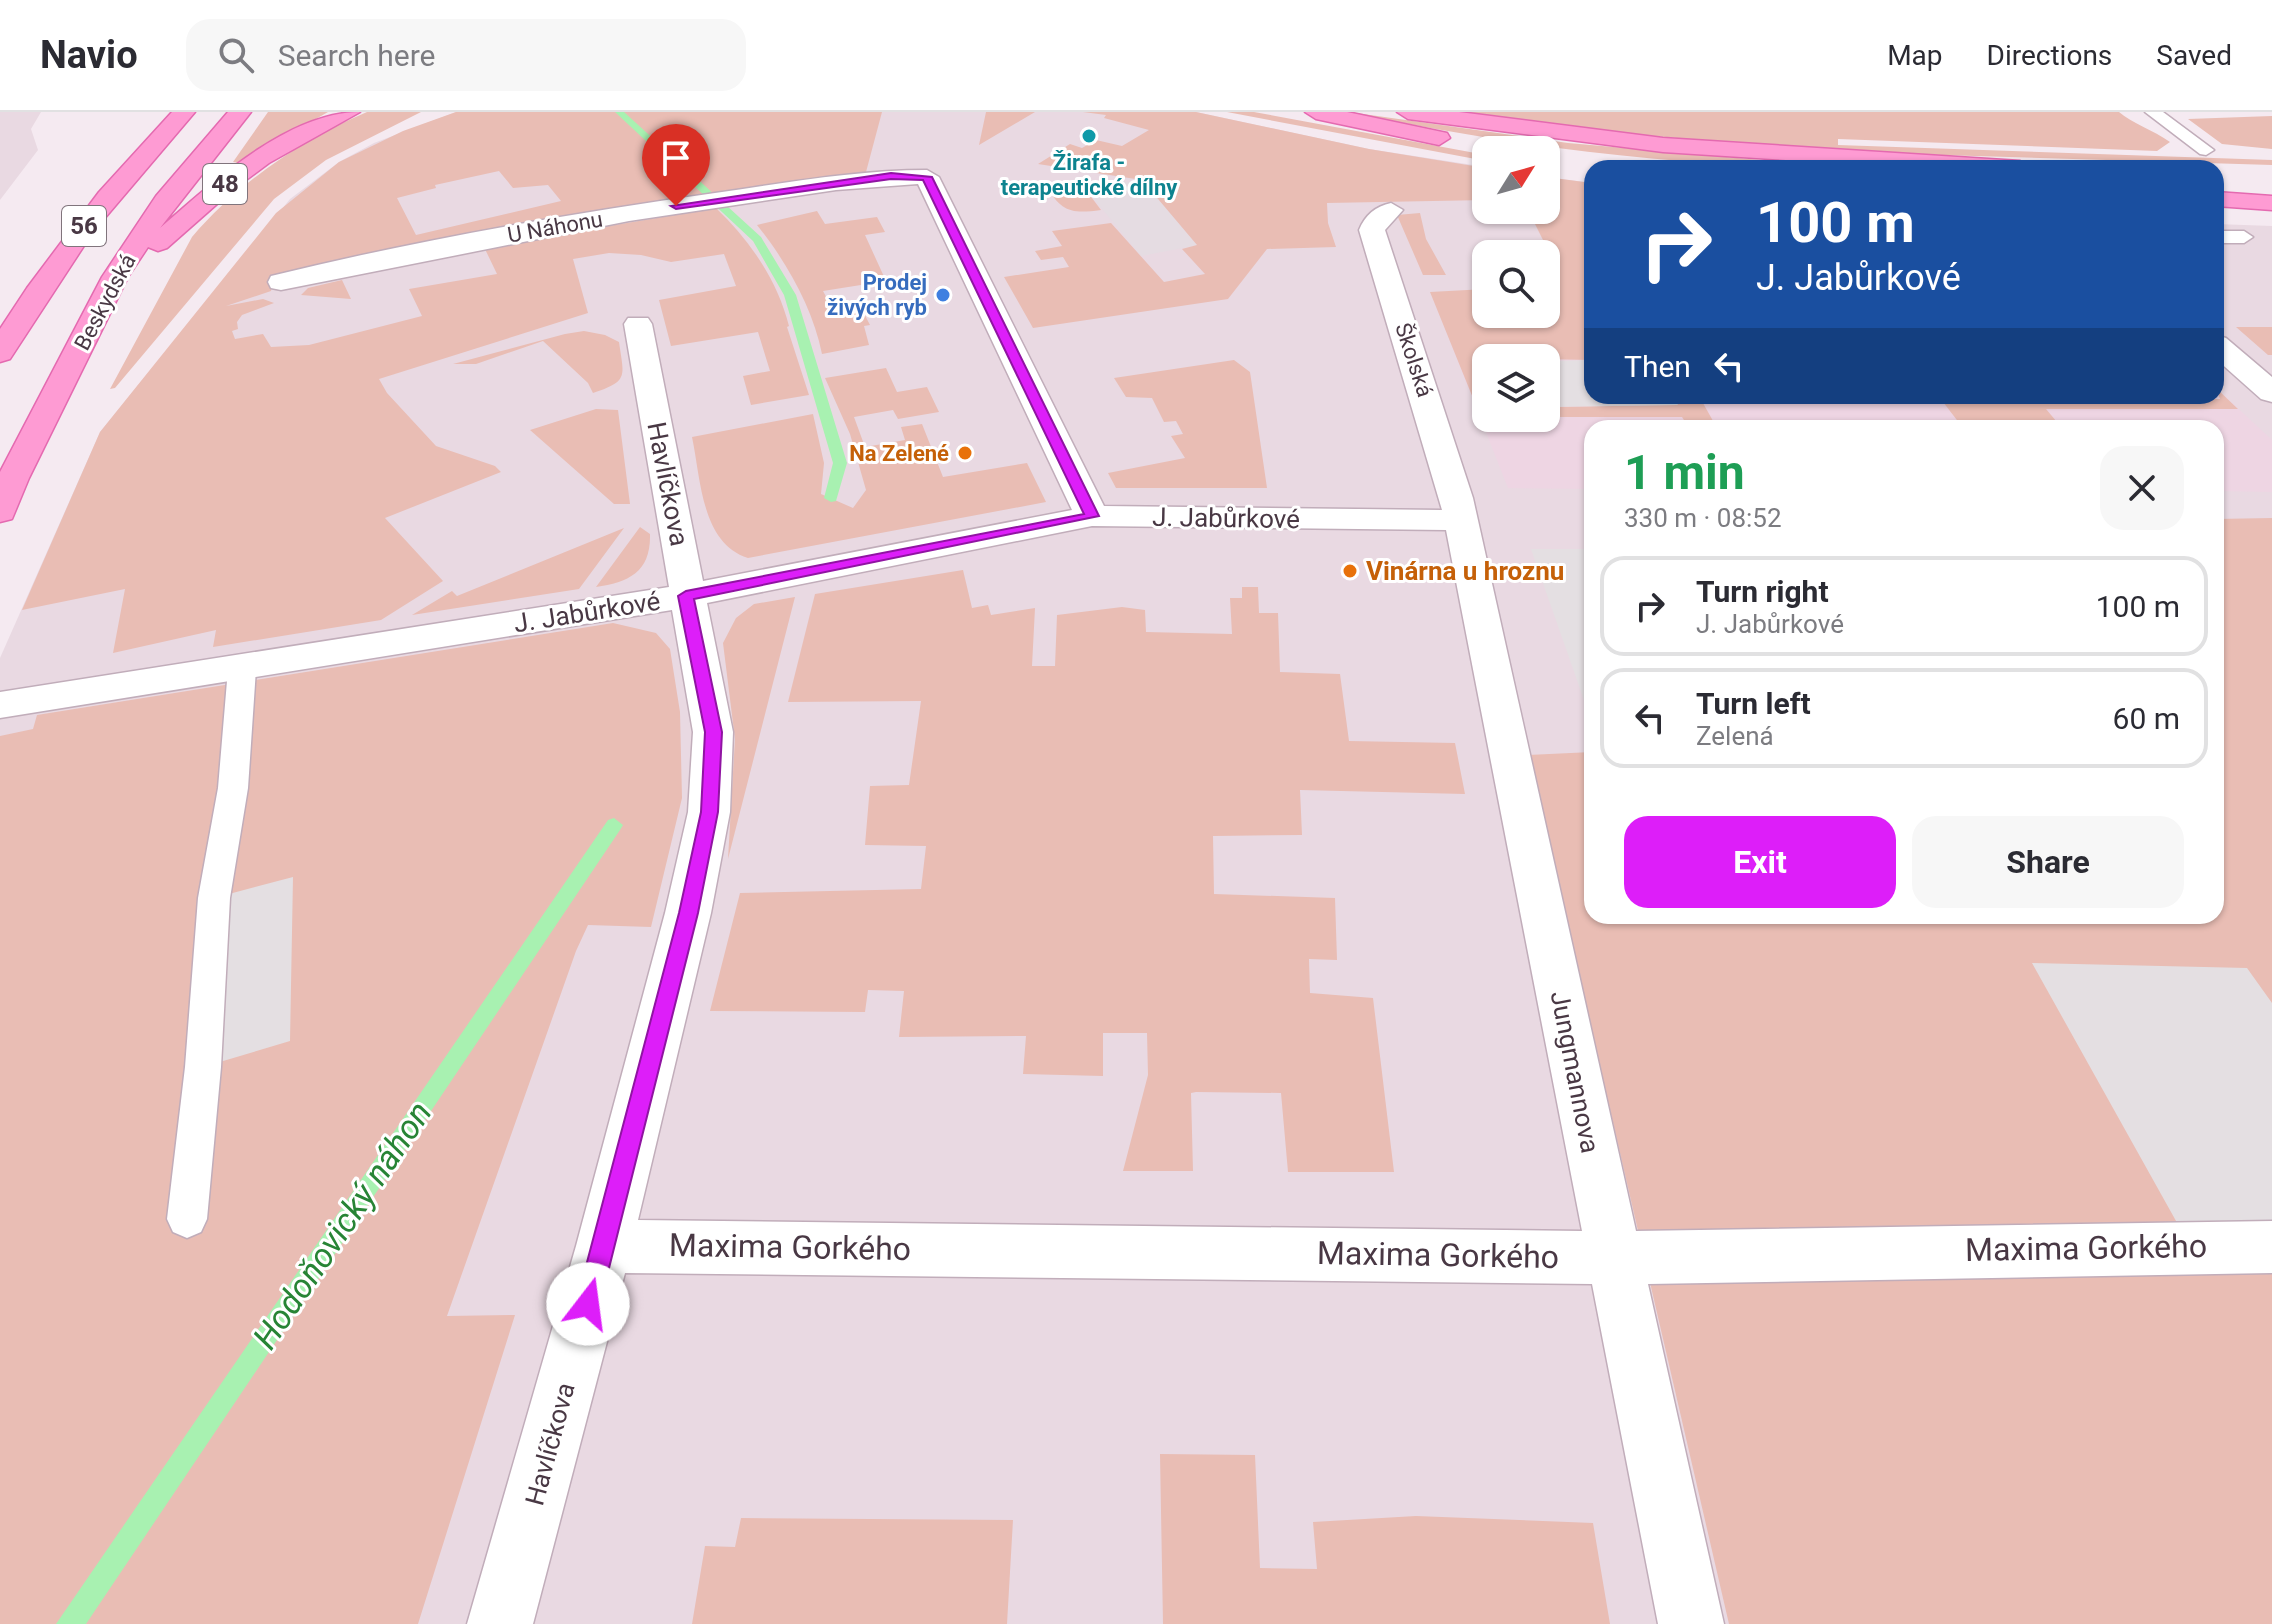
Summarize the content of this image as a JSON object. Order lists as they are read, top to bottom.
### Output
{
  "streets": {
    "main road": ["48", "56", "Beskydská"],
    "street": [
      "U Náhonu",
      "Školská",
      "Havlíčkova",
      "J. Jabůrkové",
      "Jungmannova",
      "Maxima Gorkého"
    ]
  },
  "crossings": [
    ["48", "Beskydská"],
    ["U Náhonu", "J. Jabůrkové"],
    ["Školská", "J. Jabůrkové"],
    ["Školská", "Jungmannova"],
    ["Havlíčkova", "J. Jabůrkové"],
    ["Havlíčkova", "Maxima Gorkého"],
    ["J. Jabůrkové", "Jungmannova"],
    ["Jungmannova", "Maxima Gorkého"]
  ],
  "water": ["Hodoňovický náhon"],
  "places": [
    "Žirafa - terapeutické dílny",
    "Prodej živých ryb",
    "Na Zelené",
    "Vinárna u hroznu"
  ],
  "north": "top right",
  "page": {
    "header": "Navio",
    "search": "Search here",
    "nav": ["Map", "Directions", "Saved"],
    "turn": ["100 m", "J. Jabůrkové"],
    "then": "Then",
    "heading": ["1 min", "330 m · 08:52"],
    "list": [
      {
        "name": "Turn right",
        "note": "J. Jabůrkové",
        "value": "100 m"
      },
      {
        "name": "Turn left",
        "note": "Zelená",
        "value": "60 m"
      }
    ],
    "buttons": ["Exit", "Share"]
  }
}
